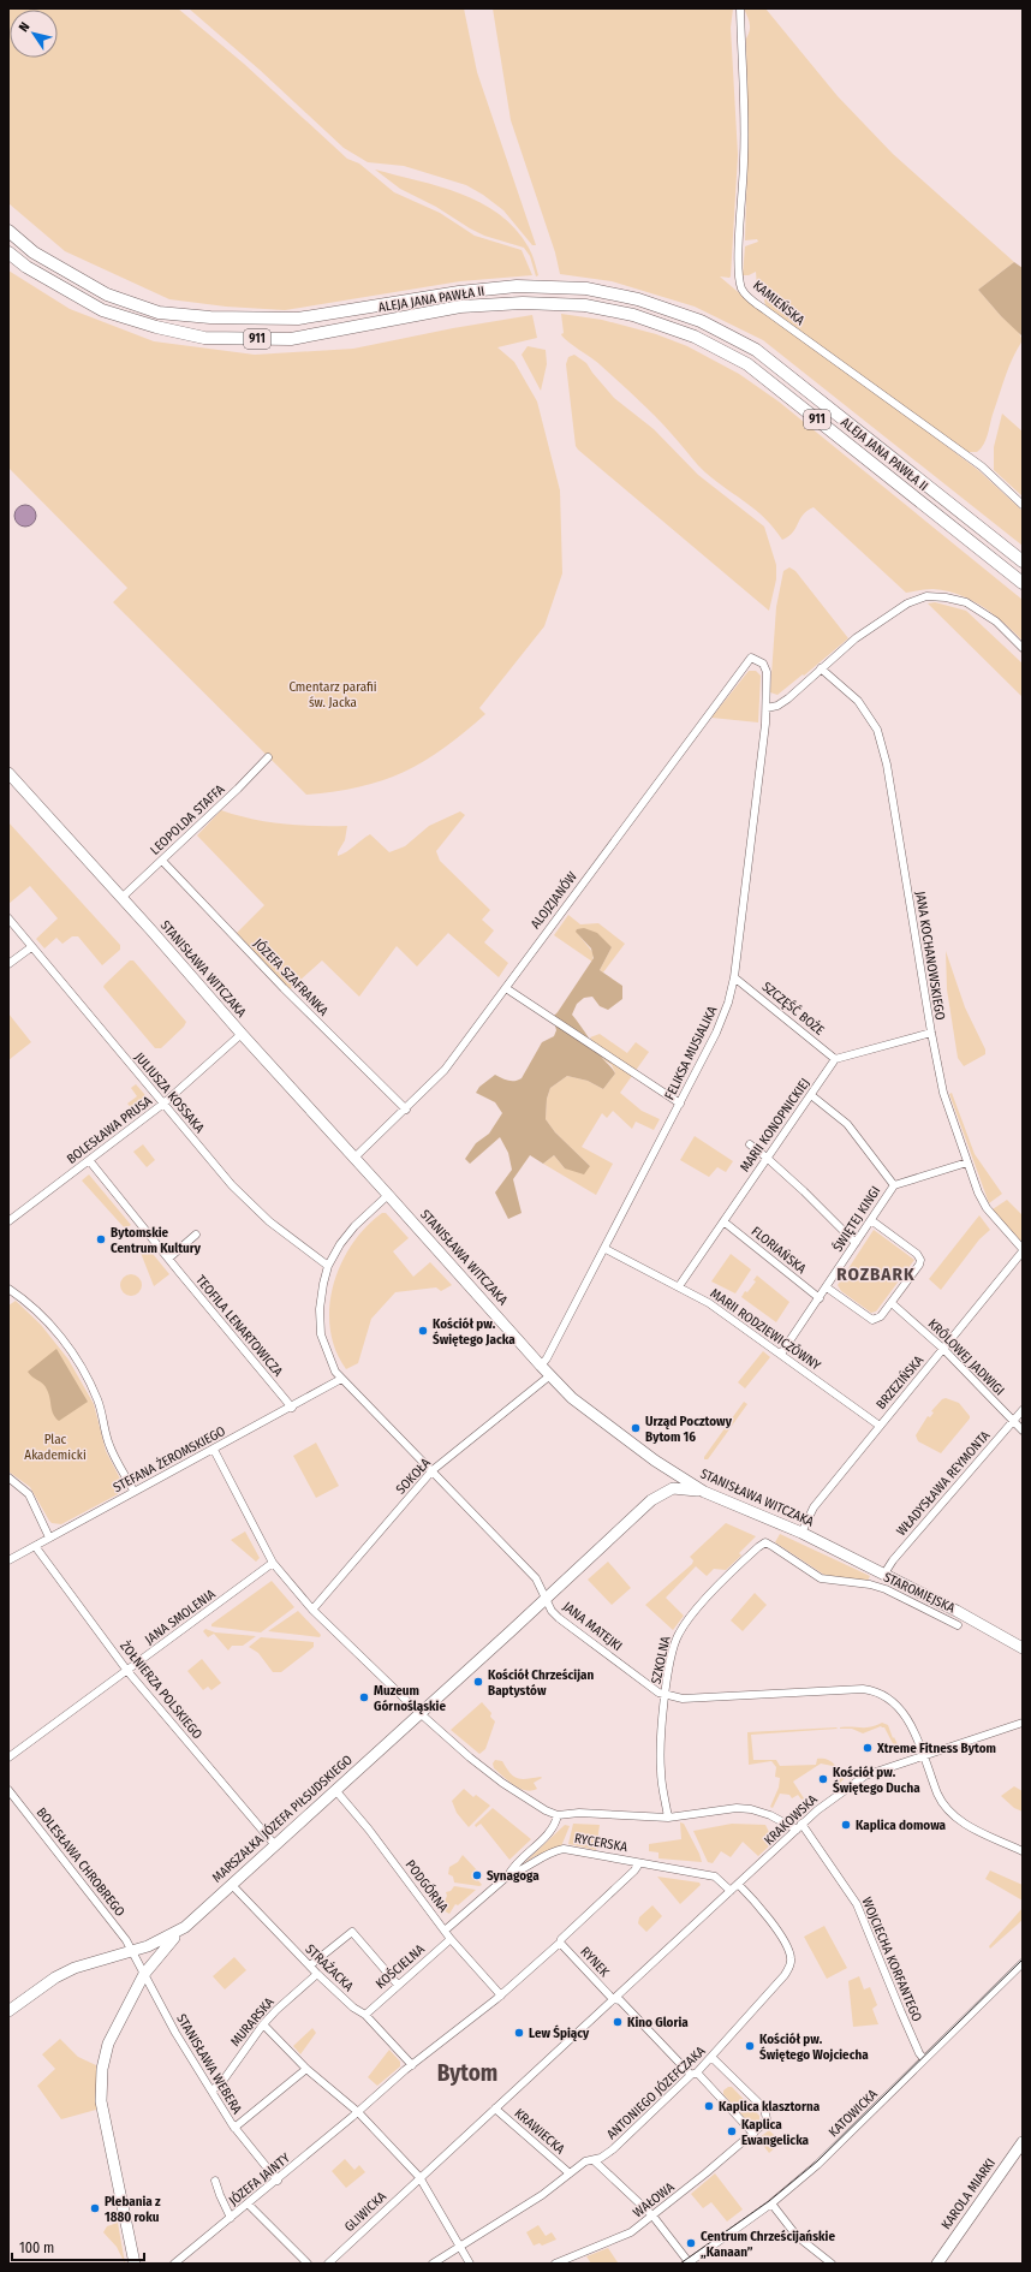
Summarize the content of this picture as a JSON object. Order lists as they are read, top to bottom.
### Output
{
  "streets": {
    "main road": [
      "ALEJA JANA PAWŁA II",
      "911",
      "STANISŁAWA WITCZAKA",
      "MARSZAŁKA JÓZEFA PIŁSUDSKIEGO",
      "KAROLA MIARKI"
    ],
    "street": [
      "KAMIEŃSKA",
      "LEOPOLDA STAFFA",
      "ALOJZJANÓW",
      "JANA KOCHANOWSKIEGO",
      "JÓZEFA SZAFRANKA",
      "SZCZĘŚĆ BOŻE",
      "FELIKSA MUSIALIKA",
      "JULIUSZA KOSSAKA",
      "MARII KONOPNICKIEJ",
      "BOLESŁAWA PRUSA",
      "ŚWIĘTEJ KINGI",
      "FLORIAŃSKA",
      "TEOFILA LENARTOWICZA",
      "MARII RODZIEWICZÓWNY",
      "KRÓLOWEJ JADWIGI",
      "BRZEZIŃSKA",
      "STEFANA ŻEROMSKIEGO",
      "SOKOŁA",
      "WŁADYSŁAWA REYMONTA",
      "STAROMIEJSKA",
      "JANA SMOLENIA",
      "JANA MATEJKI",
      "SZKOLNA",
      "ŻOŁNIERZA POLSKIEGO",
      "KRAKOWSKA",
      "RYCERSKA",
      "BOLESŁAWA CHROBREGO",
      "PODGÓRNA",
      "WOJCIECHA KORFANTEGO",
      "RYNEK",
      "KOŚCIELNA",
      "STRAŻACKA",
      "MURARSKA",
      "STANISŁAWA WEBERA",
      "ANTONIEGO JÓZEFCZAKA",
      "KATOWICKA",
      "KRAWIECKA",
      "JÓZEFA JAINTY",
      "WAŁOWA",
      "GLIWICKA"
    ]
  },
  "crossings": [
    ["LEOPOLDA STAFFA", "STANISŁAWA WITCZAKA"],
    ["LEOPOLDA STAFFA", "JÓZEFA SZAFRANKA"],
    ["ALOJZJANÓW", "STANISŁAWA WITCZAKA"],
    ["ALOJZJANÓW", "JÓZEFA SZAFRANKA"],
    ["ALOJZJANÓW", "FELIKSA MUSIALIKA"],
    ["JANA KOCHANOWSKIEGO", "ŚWIĘTEJ KINGI"],
    ["JANA KOCHANOWSKIEGO", "BRZEZIŃSKA"],
    ["STANISŁAWA WITCZAKA", "FELIKSA MUSIALIKA"],
    ["STANISŁAWA WITCZAKA", "BOLESŁAWA PRUSA"],
    ["STANISŁAWA WITCZAKA", "BRZEZIŃSKA"],
    ["STANISŁAWA WITCZAKA", "SOKOŁA"],
    ["STANISŁAWA WITCZAKA", "WŁADYSŁAWA REYMONTA"],
    ["STANISŁAWA WITCZAKA", "JANA MATEJKI"],
    ["STANISŁAWA WITCZAKA", "MARSZAŁKA JÓZEFA PIŁSUDSKIEGO"],
    ["SZCZĘŚĆ BOŻE", "FELIKSA MUSIALIKA"],
    ["SZCZĘŚĆ BOŻE", "MARII KONOPNICKIEJ"],
    ["FELIKSA MUSIALIKA", "MARII RODZIEWICZÓWNY"],
    ["JULIUSZA KOSSAKA", "BOLESŁAWA PRUSA"],
    ["JULIUSZA KOSSAKA", "JANA MATEJKI"],
    ["MARII KONOPNICKIEJ", "FLORIAŃSKA"],
    ["MARII KONOPNICKIEJ", "MARII RODZIEWICZÓWNY"],
    ["BOLESŁAWA PRUSA", "TEOFILA LENARTOWICZA"],
    ["ŚWIĘTEJ KINGI", "FLORIAŃSKA"],
    ["ŚWIĘTEJ KINGI", "MARII RODZIEWICZÓWNY"],
    ["TEOFILA LENARTOWICZA", "STEFANA ŻEROMSKIEGO"],
    ["MARII RODZIEWICZÓWNY", "BRZEZIŃSKA"],
    ["KRÓLOWEJ JADWIGI", "BRZEZIŃSKA"],
    ["KRÓLOWEJ JADWIGI", "WŁADYSŁAWA REYMONTA"],
    ["STEFANA ŻEROMSKIEGO", "JANA MATEJKI"],
    ["STEFANA ŻEROMSKIEGO", "ŻOŁNIERZA POLSKIEGO"],
    ["SOKOŁA", "JANA MATEJKI"],
    ["STAROMIEJSKA", "SZKOLNA"],
    ["JANA SMOLENIA", "ŻOŁNIERZA POLSKIEGO"],
    ["JANA MATEJKI", "SZKOLNA"],
    ["JANA MATEJKI", "MARSZAŁKA JÓZEFA PIŁSUDSKIEGO"],
    ["SZKOLNA", "WOJCIECHA KORFANTEGO"],
    ["ŻOŁNIERZA POLSKIEGO", "MARSZAŁKA JÓZEFA PIŁSUDSKIEGO"],
    ["MARSZAŁKA JÓZEFA PIŁSUDSKIEGO", "BOLESŁAWA CHROBREGO"],
    ["MARSZAŁKA JÓZEFA PIŁSUDSKIEGO", "PODGÓRNA"],
    ["MARSZAŁKA JÓZEFA PIŁSUDSKIEGO", "STRAŻACKA"],
    ["MARSZAŁKA JÓZEFA PIŁSUDSKIEGO", "STANISŁAWA WEBERA"],
    ["KRAKOWSKA", "RYCERSKA"],
    ["KRAKOWSKA", "WOJCIECHA KORFANTEGO"],
    ["KRAKOWSKA", "RYNEK"],
    ["KRAKOWSKA", "ANTONIEGO JÓZEFCZAKA"],
    ["RYCERSKA", "RYNEK"],
    ["BOLESŁAWA CHROBREGO", "STANISŁAWA WEBERA"],
    ["PODGÓRNA", "KOŚCIELNA"],
    ["WOJCIECHA KORFANTEGO", "KATOWICKA"],
    ["RYNEK", "ANTONIEGO JÓZEFCZAKA"],
    ["RYNEK", "WAŁOWA"],
    ["KOŚCIELNA", "STRAŻACKA"],
    ["STRAŻACKA", "MURARSKA"],
    ["MURARSKA", "STANISŁAWA WEBERA"],
    ["STANISŁAWA WEBERA", "JÓZEFA JAINTY"],
    ["ANTONIEGO JÓZEFCZAKA", "KRAWIECKA"],
    ["ANTONIEGO JÓZEFCZAKA", "WAŁOWA"]
  ],
  "districts": ["ROZBARK", "Bytom"],
  "parks": ["Cmentarz parafii św. Jacka", "Plac Akademicki"],
  "places": [
    "Bytomskie Centrum Kultury",
    "Kościół pw. Świętego Jacka",
    "Urząd Pocztowy Bytom 16",
    "Kościół Chrześcijan Baptystów",
    "Muzeum Górnośląskie",
    "Xtreme Fitness Bytom",
    "Kościół pw. Świętego Ducha",
    "Kaplica domowa",
    "Synagoga",
    "Kino Gloria",
    "Lew Śpiący",
    "Kościół pw. Świętego Wojciecha",
    "Kaplica klasztorna",
    "Kaplica Ewangelicka",
    "Plebania z 1880 roku",
    "Centrum Chrześcijańskie „Kanaan”"
  ],
  "scale_bar": "100 m",
  "north": "top left"
}
